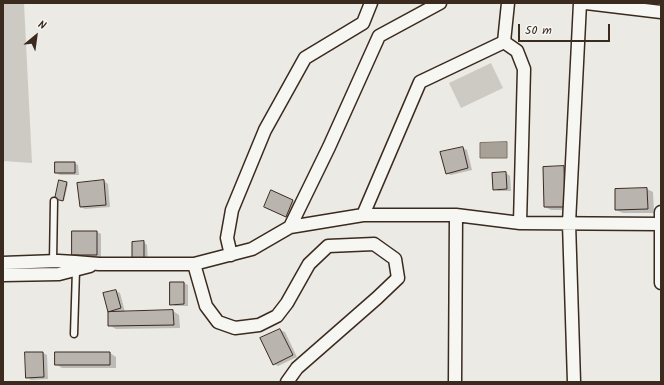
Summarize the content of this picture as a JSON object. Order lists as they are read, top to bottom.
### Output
{
  "scale_bar": "50 m",
  "north": "top right"
}
